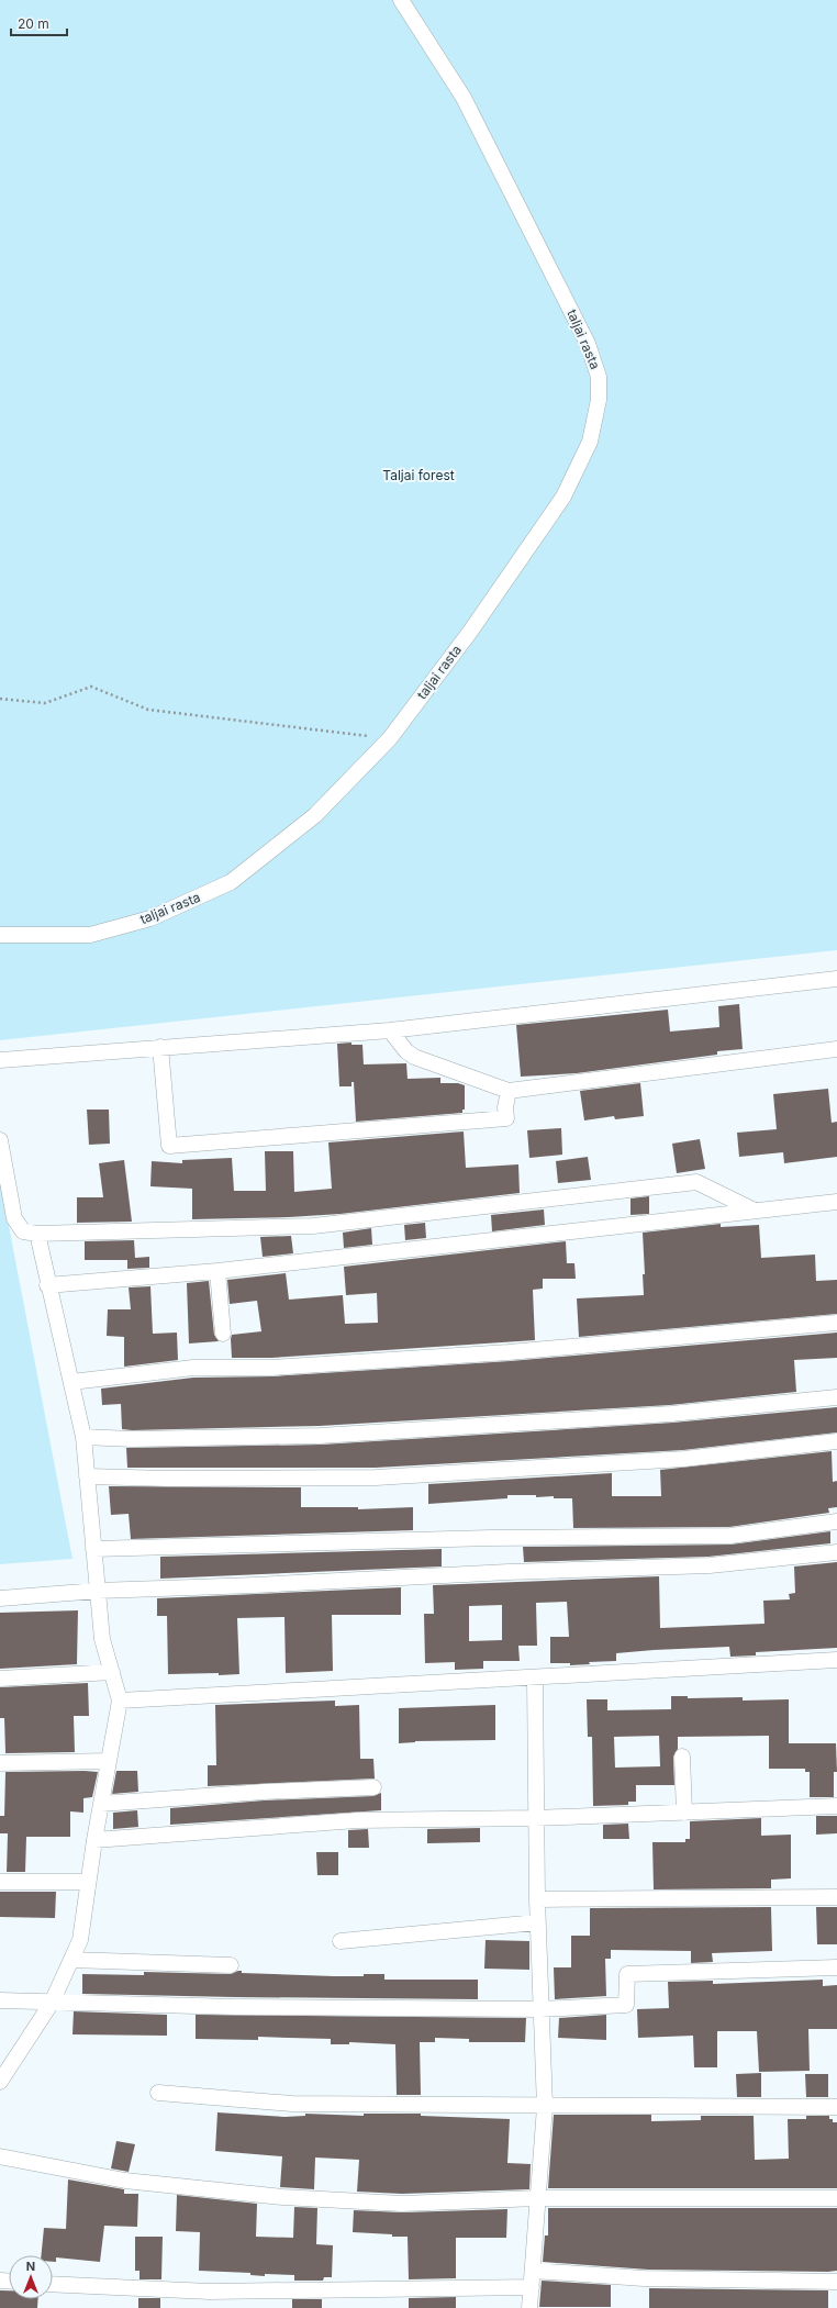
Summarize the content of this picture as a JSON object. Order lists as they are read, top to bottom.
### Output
{
  "streets": {
    "street": ["taljai rasta"]
  },
  "parks": ["Taljai forest"],
  "scale_bar": "20 m",
  "north": "top"
}
